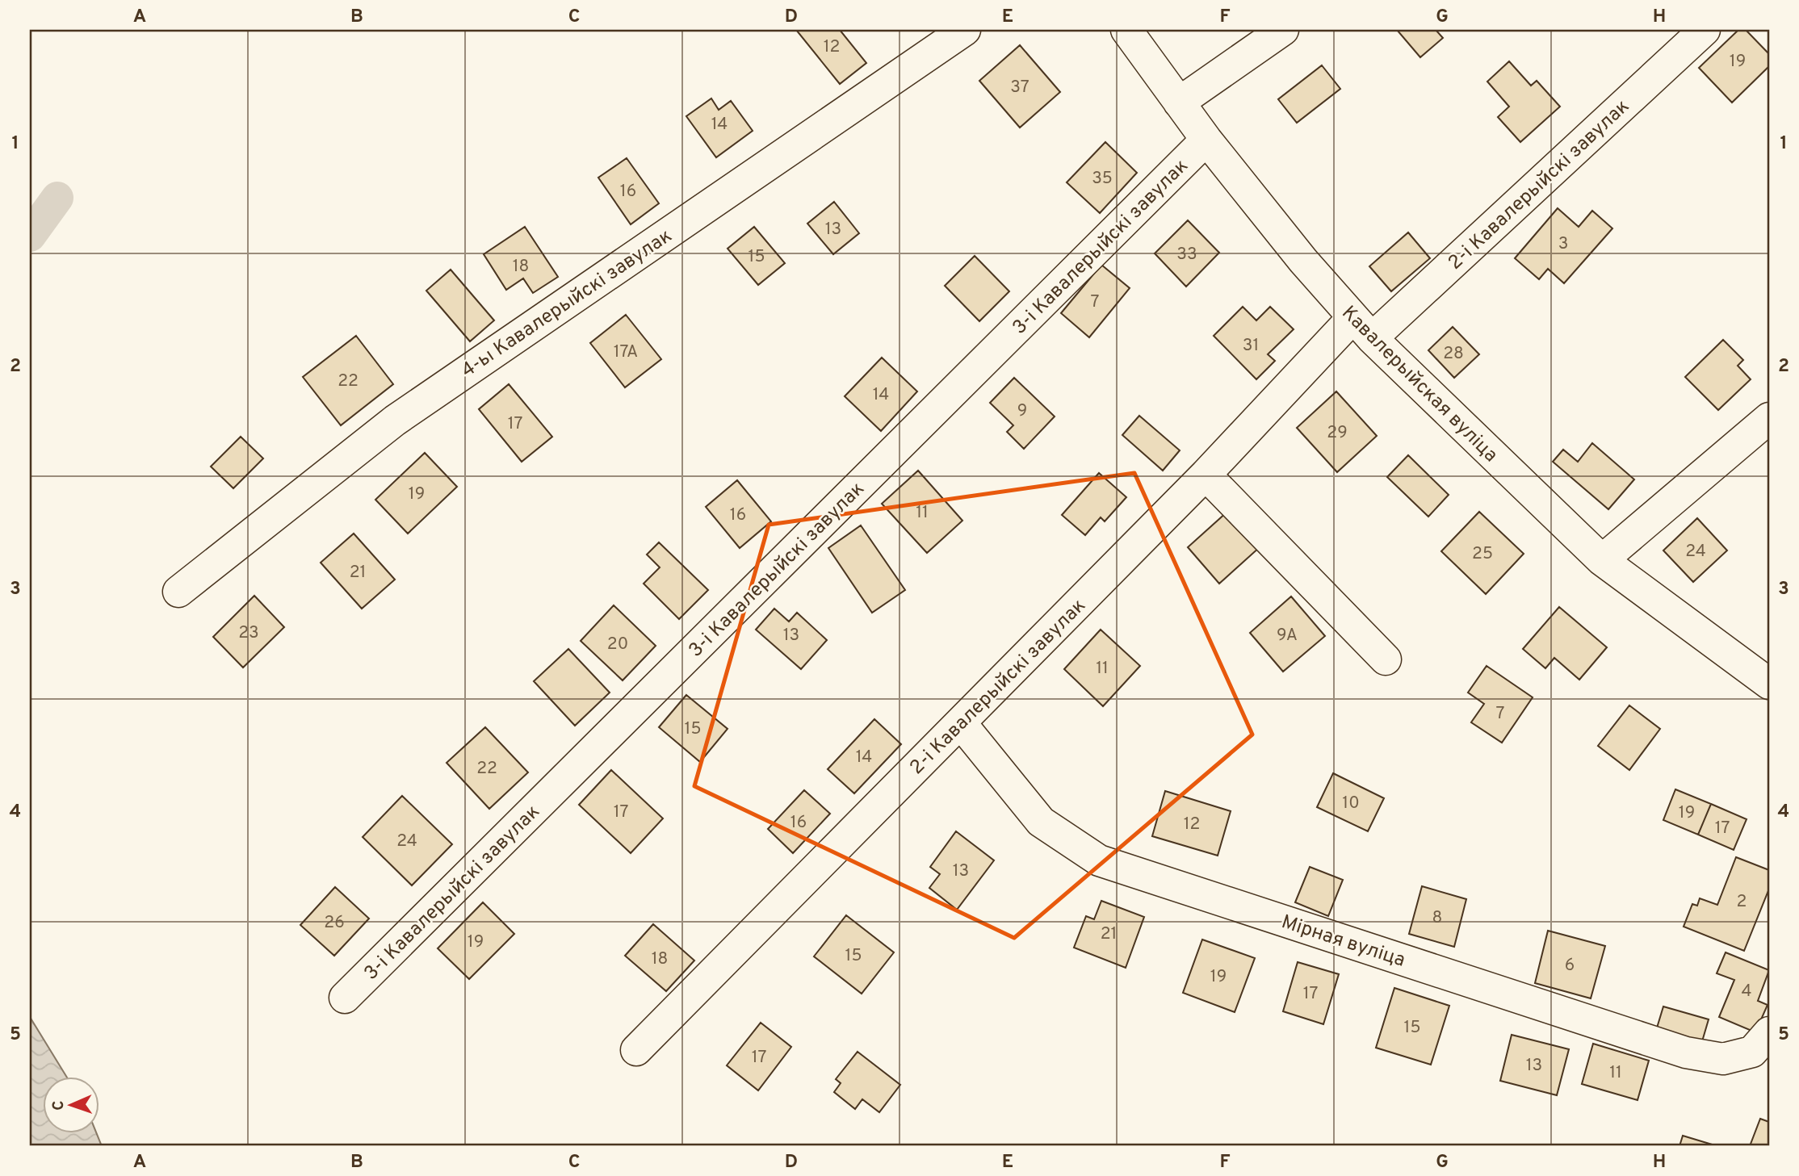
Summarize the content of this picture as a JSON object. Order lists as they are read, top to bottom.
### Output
{
  "streets": {
    "street": [
      "2-і Кавалерыйскі завулак",
      "3-і Кавалерыйскі завулак",
      "4-ы Кавалерыйскі завулак",
      "Кавалерыйская вуліца",
      "Мірная вуліца"
    ]
  },
  "crossings": [
    ["2-і Кавалерыйскі завулак", "Кавалерыйская вуліца"],
    ["2-і Кавалерыйскі завулак", "Мірная вуліца"],
    ["3-і Кавалерыйскі завулак", "Кавалерыйская вуліца"]
  ],
  "house_numbers": [
    "12",
    "19",
    "37",
    "14",
    "35",
    "16",
    "13",
    "3",
    "33",
    "15",
    "18",
    "7",
    "31",
    "17А",
    "28",
    "22",
    "14",
    "9",
    "17",
    "29",
    "19",
    "11",
    "16",
    "24",
    "25",
    "21",
    "23",
    "13",
    "9А",
    "20",
    "11",
    "7",
    "15",
    "14",
    "22",
    "10",
    "17",
    "19",
    "16",
    "12",
    "17",
    "24",
    "13",
    "2",
    "8",
    "26",
    "21",
    "19",
    "15",
    "18",
    "6",
    "19",
    "4",
    "17",
    "15",
    "17",
    "13",
    "11"
  ],
  "north": "left",
  "grid": {
    "columns": [
      "A",
      "B",
      "C",
      "D",
      "E",
      "F",
      "G",
      "H"
    ],
    "rows": [
      "1",
      "2",
      "3",
      "4",
      "5"
    ]
  }
}
